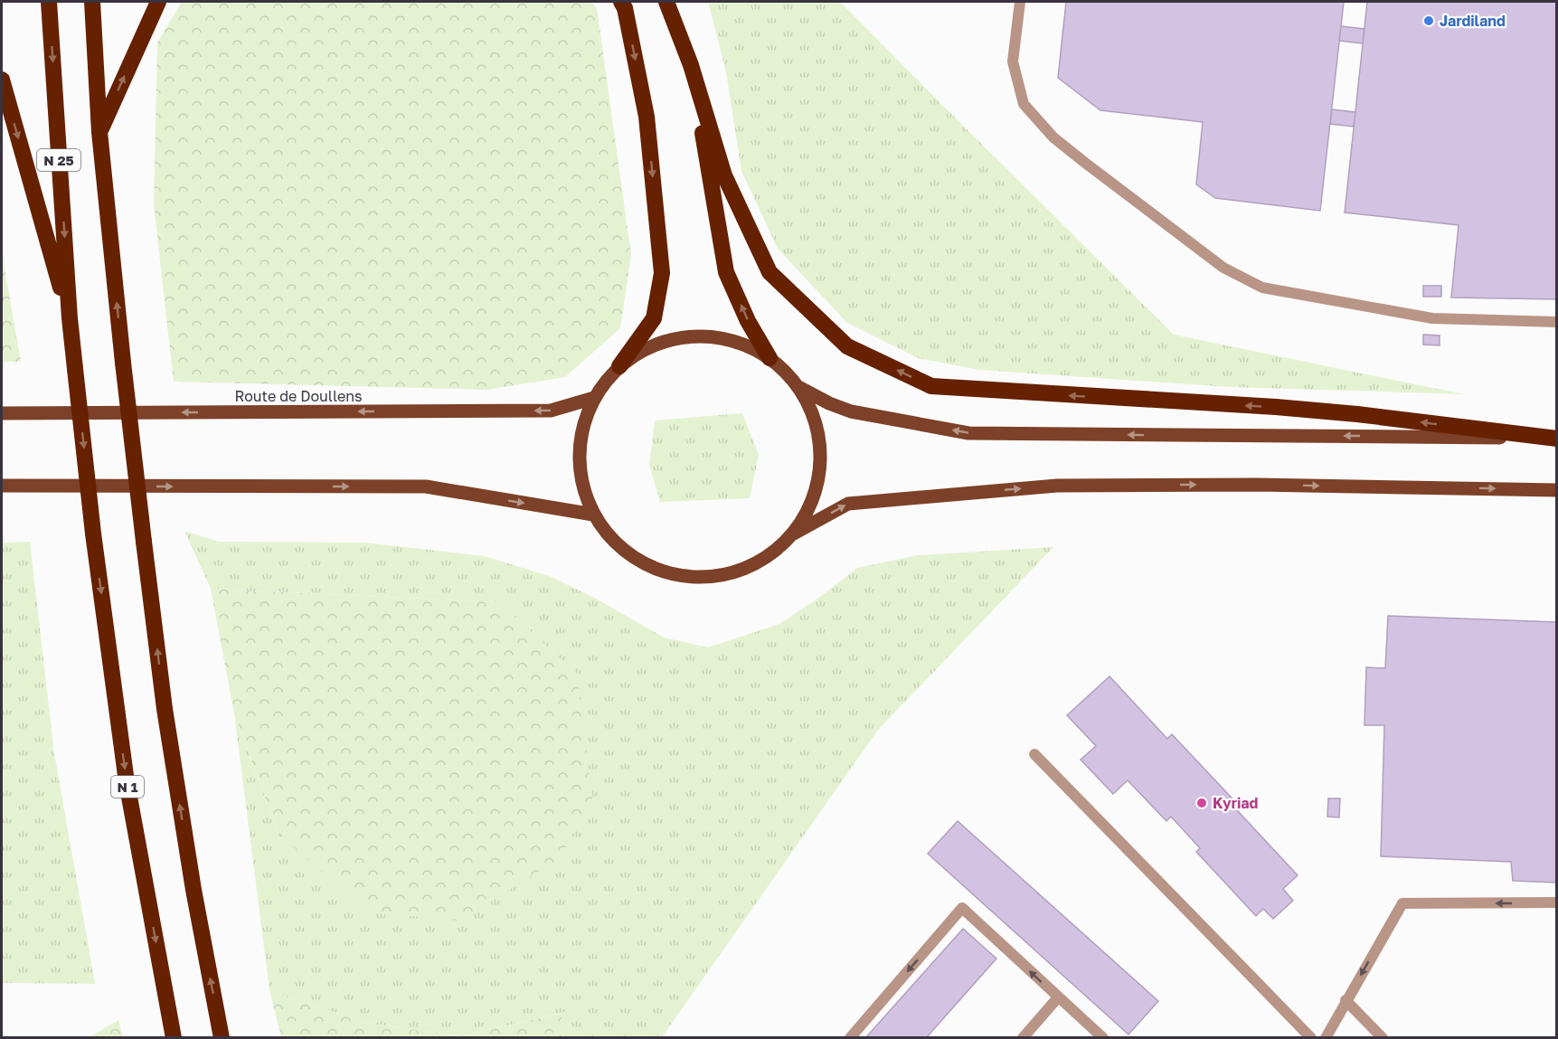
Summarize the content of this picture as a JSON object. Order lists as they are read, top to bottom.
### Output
{
  "streets": {
    "highway": ["N 25", "N 1"],
    "main road": ["Route de Doullens"]
  },
  "crossings": [
    ["N 25", "N 1"]
  ],
  "places": ["Jardiland", "Kyriad"]
}
